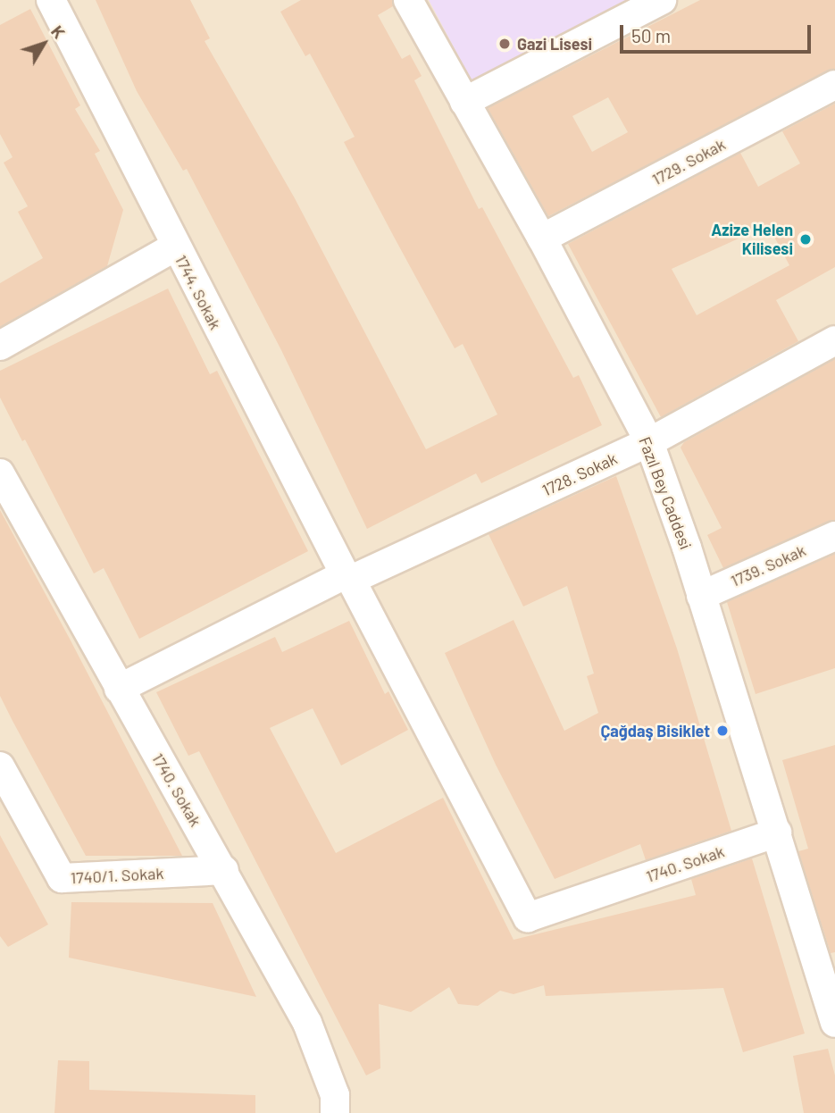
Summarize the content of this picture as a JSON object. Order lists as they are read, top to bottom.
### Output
{
  "streets": {
    "street": [
      "1729. Sokak",
      "1744. Sokak",
      "1728. Sokak",
      "Fazıl Bey Caddesi",
      "1739. Sokak",
      "1740. Sokak",
      "1740/1. Sokak"
    ]
  },
  "crossings": [
    ["1729. Sokak", "Fazıl Bey Caddesi"],
    ["1744. Sokak", "1728. Sokak"],
    ["1744. Sokak", "1740. Sokak"],
    ["1728. Sokak", "Fazıl Bey Caddesi"],
    ["1728. Sokak", "1740. Sokak"],
    ["Fazıl Bey Caddesi", "1739. Sokak"],
    ["Fazıl Bey Caddesi", "1740. Sokak"],
    ["1740. Sokak", "1740/1. Sokak"]
  ],
  "places": ["Gazi Lisesi", "Azize Helen Kilisesi", "Çağdaş Bisiklet"],
  "scale_bar": "50 m",
  "north": "top right"
}
